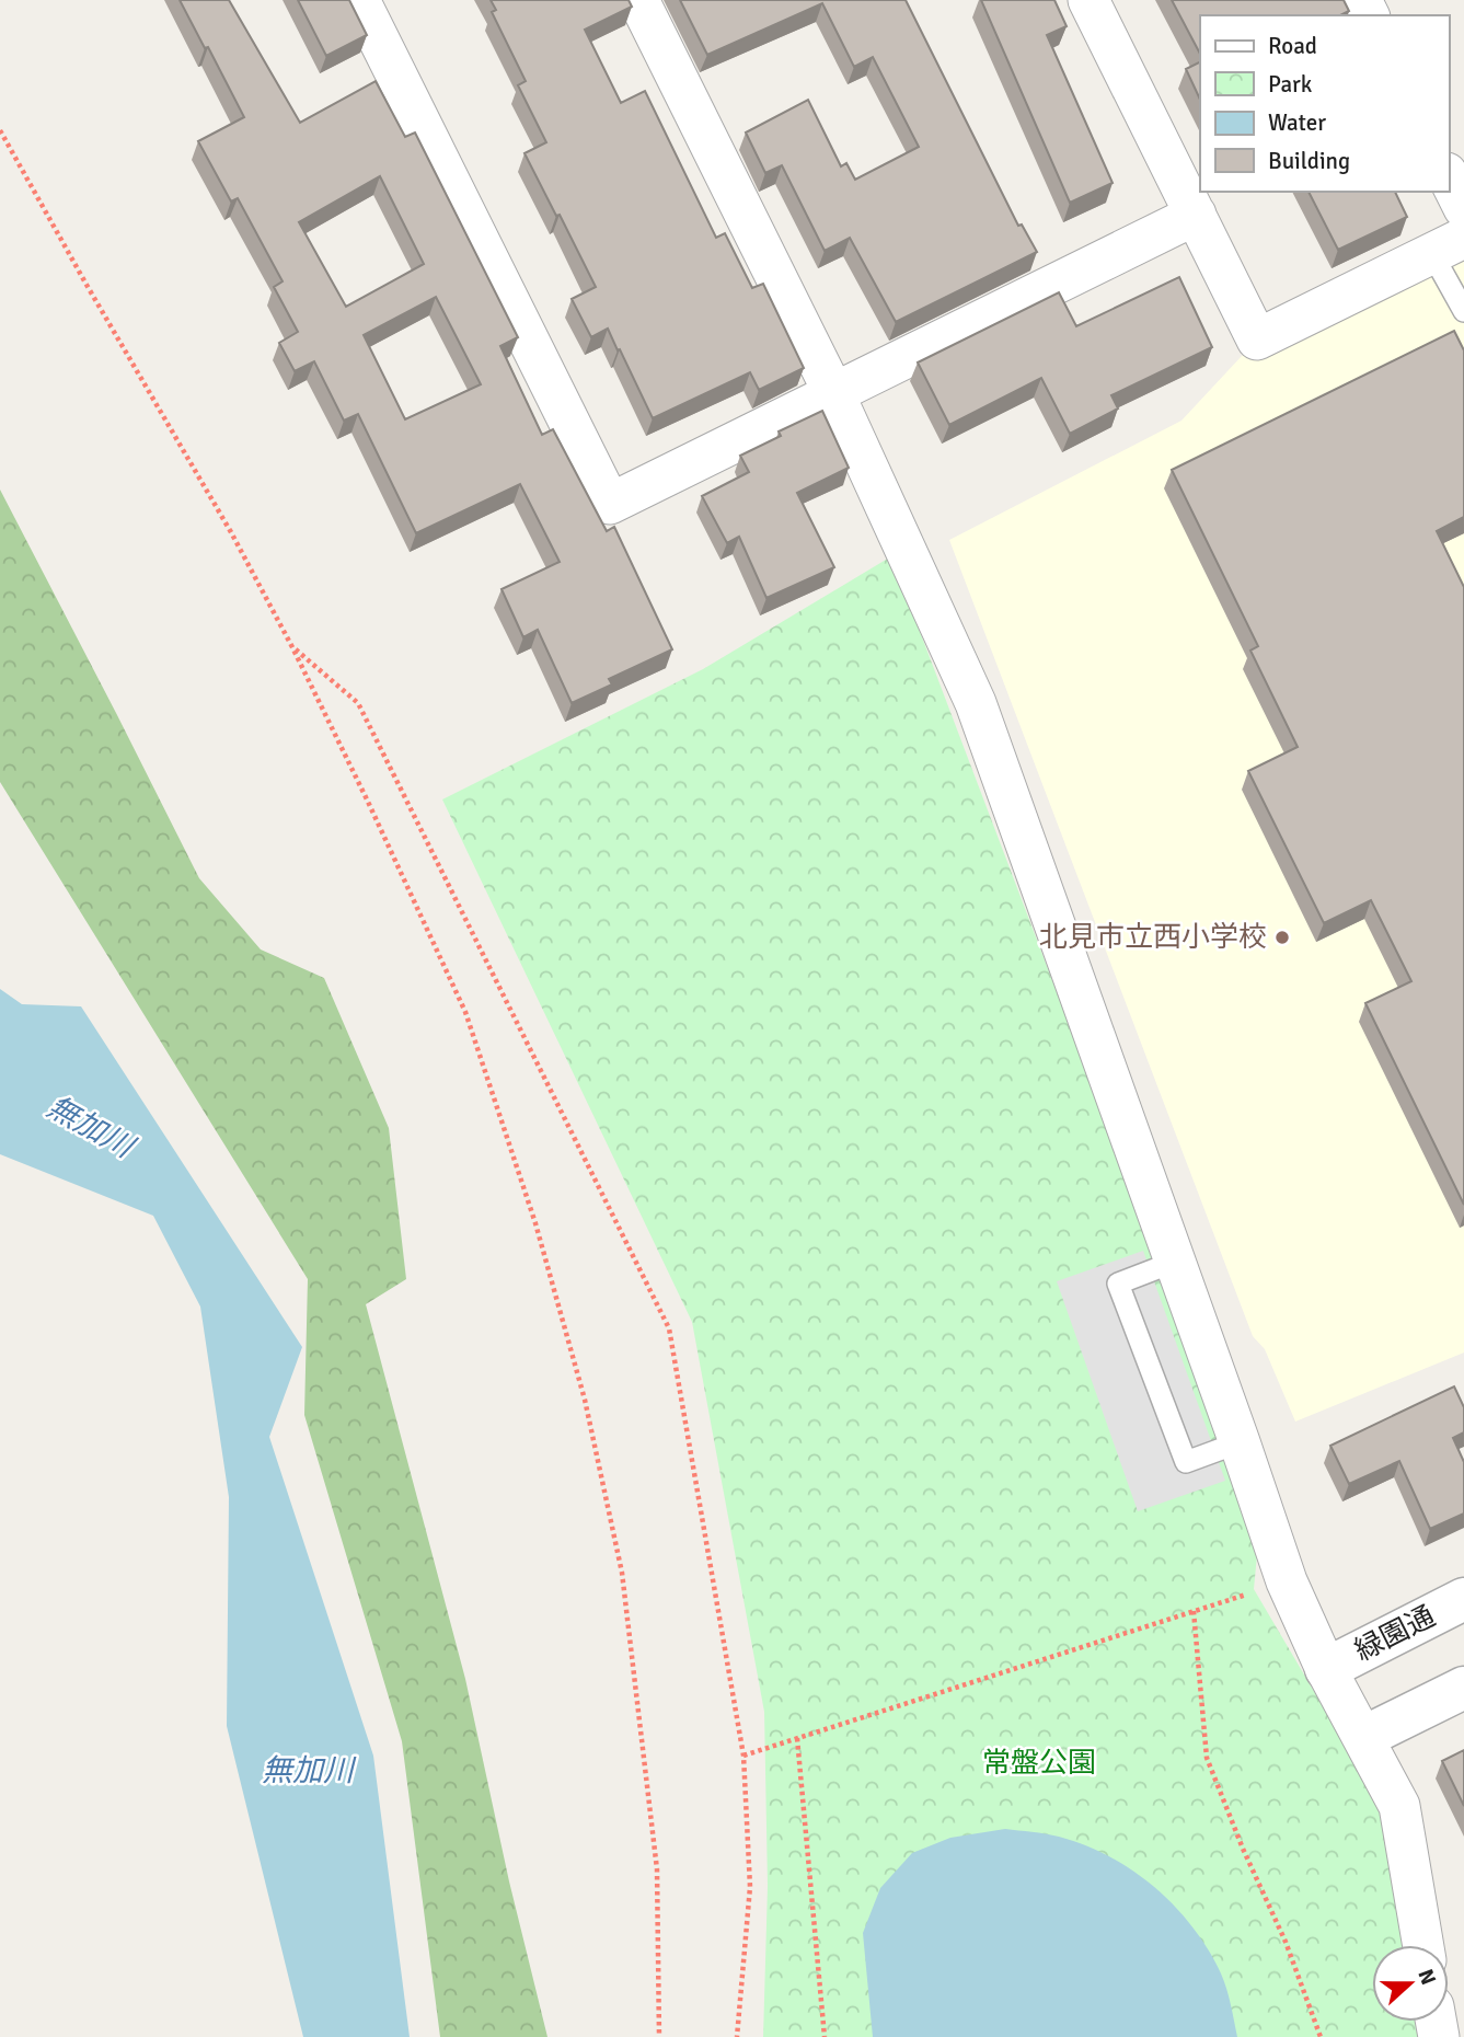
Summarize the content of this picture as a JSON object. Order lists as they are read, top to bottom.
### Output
{
  "streets": {
    "street": ["緑園通"]
  },
  "water": ["無加川"],
  "parks": ["常盤公園"],
  "places": ["北見市立西小学校"],
  "legend": [
    "Road",
    "Park",
    "Water",
    "Building"
  ],
  "north": "right"
}
